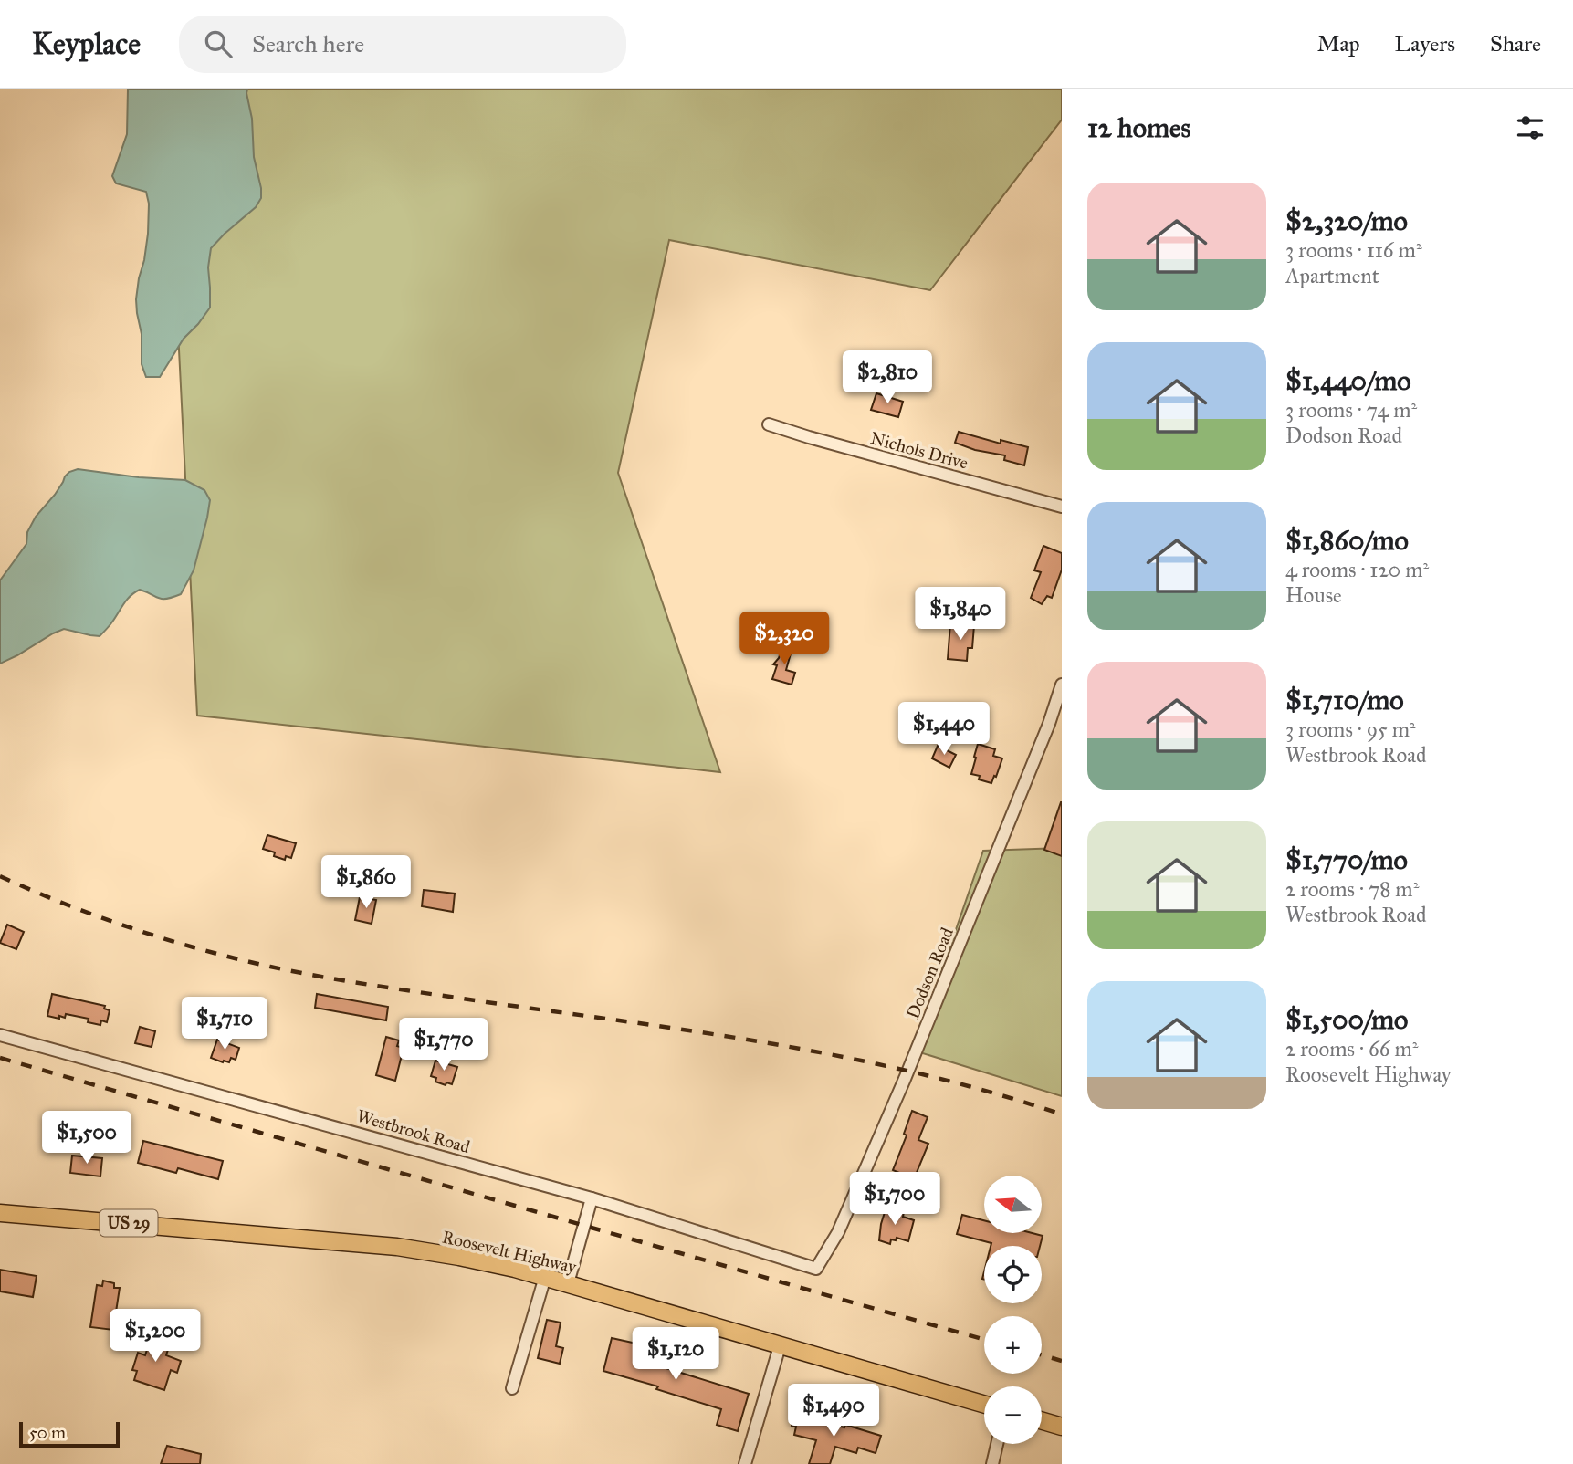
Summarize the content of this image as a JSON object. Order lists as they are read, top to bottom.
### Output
{
  "streets": {
    "main road": ["US 29", "Roosevelt Highway"],
    "street": ["Nichols Drive", "Dodson Road", "Westbrook Road"]
  },
  "crossings": [
    ["Dodson Road", "Westbrook Road"]
  ],
  "scale_bar": "50 m",
  "north": "left",
  "page": {
    "header": "Keyplace",
    "search": "Search here",
    "nav": ["Map", "Layers", "Share"],
    "heading": "12 homes",
    "list": [
      {
        "name": "$2,320/mo",
        "note": "3 rooms · 116 m² · Apartment"
      },
      {
        "name": "$1,440/mo",
        "note": "3 rooms · 74 m² · Dodson Road"
      },
      {
        "name": "$1,860/mo",
        "note": "4 rooms · 120 m² · House"
      },
      {
        "name": "$1,710/mo",
        "note": "3 rooms · 95 m² · Westbrook Road"
      },
      {
        "name": "$1,770/mo",
        "note": "2 rooms · 78 m² · Westbrook Road"
      },
      {
        "name": "$1,500/mo",
        "note": "2 rooms · 66 m² · Roosevelt Highway"
      }
    ],
    "price": [
      "$2,810",
      "$1,840",
      "$2,320",
      "$1,440",
      "$1,860",
      "$1,710",
      "$1,770",
      "$1,500",
      "$1,700",
      "$1,200",
      "$1,120",
      "$1,490"
    ],
    "map_buttons": ["+", "−"],
    "scale": "50 m"
  }
}
